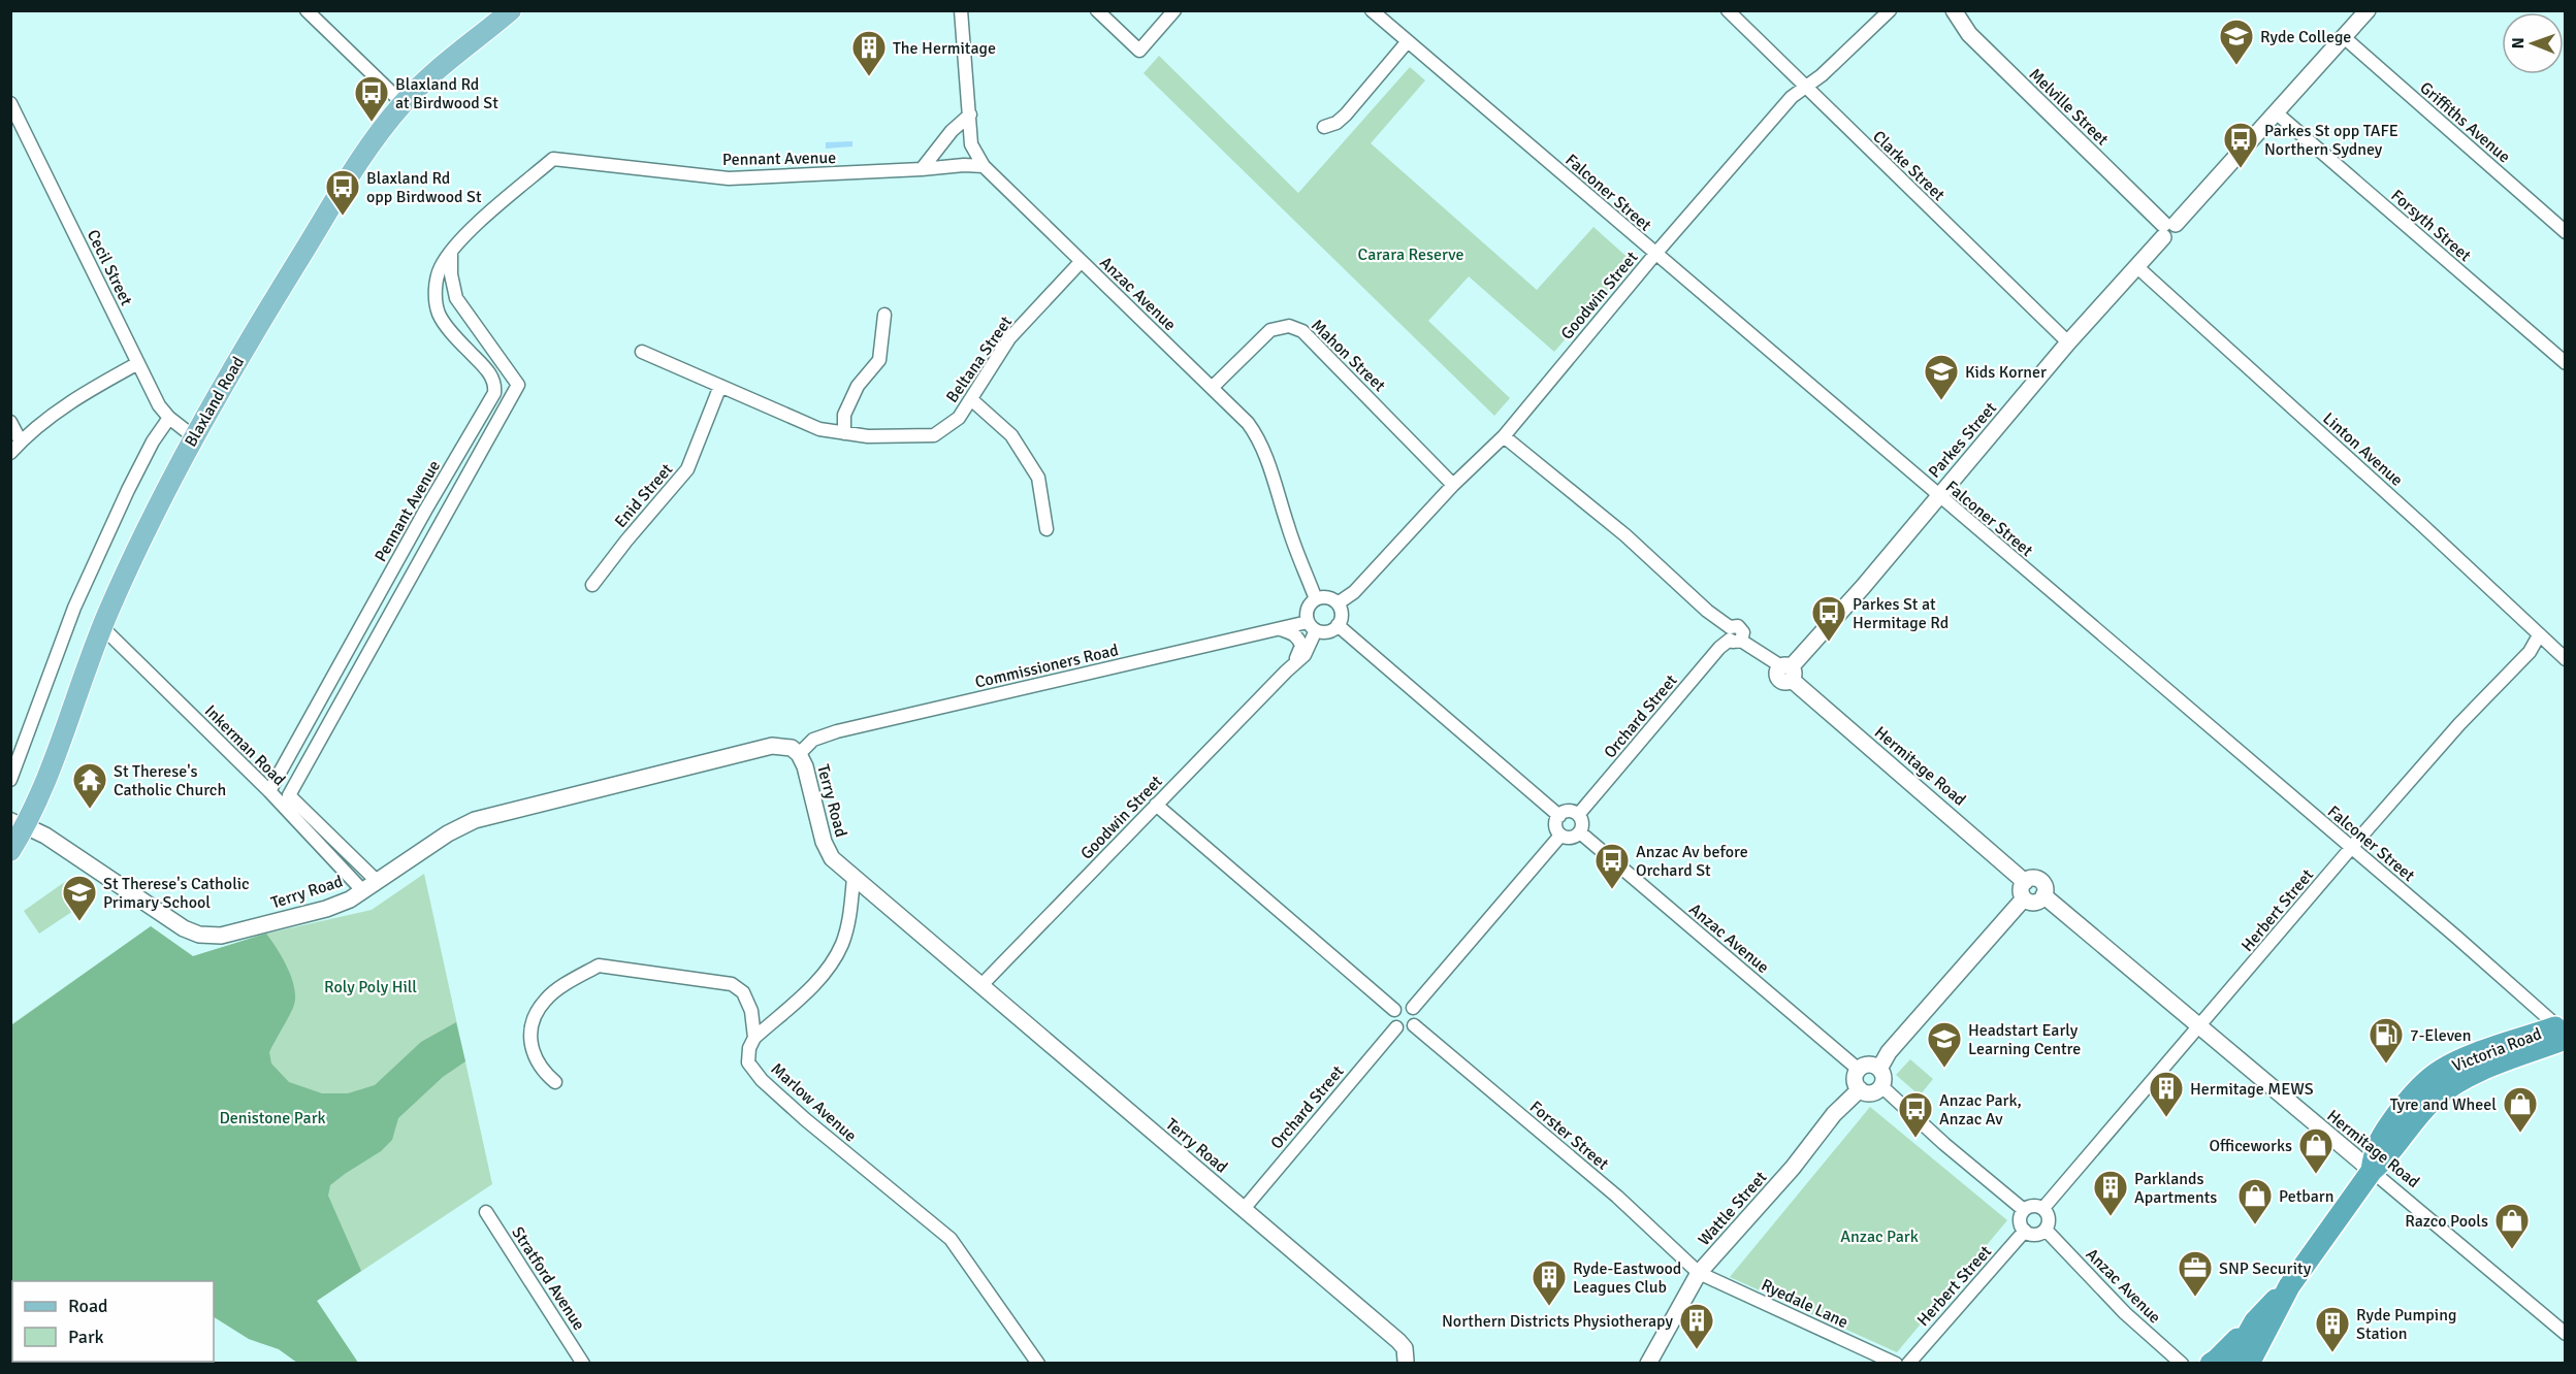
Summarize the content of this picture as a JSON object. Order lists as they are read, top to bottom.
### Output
{
  "streets": {
    "highway": ["Victoria Road"],
    "main road": ["Blaxland Road"],
    "street": [
      "Melville Street",
      "Griffiths Avenue",
      "Pennant Avenue",
      "Clarke Street",
      "Falconer Street",
      "Forsyth Street",
      "Cecil Street",
      "Anzac Avenue",
      "Goodwin Street",
      "Mahon Street",
      "Beltana Street",
      "Parkes Street",
      "Linton Avenue",
      "Enid Street",
      "Commissioners Road",
      "Orchard Street",
      "Inkerman Road",
      "Hermitage Road",
      "Terry Road",
      "Herbert Street",
      "Marlow Avenue",
      "Forster Street",
      "Wattle Street",
      "Stratford Avenue",
      "Ryedale Lane"
    ]
  },
  "crossings": [
    ["Melville Street", "Parkes Street"],
    ["Griffiths Avenue", "Parkes Street"],
    ["Pennant Avenue", "Anzac Avenue"],
    ["Pennant Avenue", "Inkerman Road"],
    ["Clarke Street", "Goodwin Street"],
    ["Clarke Street", "Parkes Street"],
    ["Falconer Street", "Goodwin Street"],
    ["Falconer Street", "Parkes Street"],
    ["Falconer Street", "Herbert Street"],
    ["Falconer Street", "Victoria Road"],
    ["Forsyth Street", "Parkes Street"],
    ["Cecil Street", "Blaxland Road"],
    ["Anzac Avenue", "Goodwin Street"],
    ["Anzac Avenue", "Mahon Street"],
    ["Anzac Avenue", "Beltana Street"],
    ["Anzac Avenue", "Commissioners Road"],
    ["Anzac Avenue", "Orchard Street"],
    ["Anzac Avenue", "Herbert Street"],
    ["Anzac Avenue", "Wattle Street"],
    ["Goodwin Street", "Mahon Street"],
    ["Goodwin Street", "Commissioners Road"],
    ["Goodwin Street", "Hermitage Road"],
    ["Goodwin Street", "Terry Road"],
    ["Beltana Street", "Enid Street"],
    ["Blaxland Road", "Inkerman Road"],
    ["Blaxland Road", "Terry Road"],
    ["Parkes Street", "Linton Avenue"],
    ["Parkes Street", "Hermitage Road"],
    ["Linton Avenue", "Herbert Street"],
    ["Commissioners Road", "Terry Road"],
    ["Orchard Street", "Hermitage Road"],
    ["Orchard Street", "Terry Road"],
    ["Orchard Street", "Forster Street"],
    ["Inkerman Road", "Terry Road"],
    ["Hermitage Road", "Herbert Street"],
    ["Hermitage Road", "Victoria Road"],
    ["Forster Street", "Wattle Street"],
    ["Forster Street", "Ryedale Lane"],
    ["Wattle Street", "Ryedale Lane"]
  ],
  "parks": [
    "Carara Reserve",
    "Roly Poly Hill",
    "Denistone Park",
    "Anzac Park"
  ],
  "places": {
    "school or university": [
      "Ryde College",
      "Kids Korner",
      "St Therese's Catholic Primary School",
      "Headstart Early Learning Centre"
    ],
    "building": [
      "The Hermitage",
      "Hermitage MEWS",
      "Parklands Apartments",
      "Ryde-Eastwood Leagues Club",
      "Northern Districts Physiotherapy",
      "Ryde Pumping Station"
    ],
    "bus stop": [
      "Blaxland Rd at Birdwood St",
      "Parkes St opp TAFE Northern Sydney",
      "Blaxland Rd opp Birdwood St",
      "Parkes St at Hermitage Rd",
      "Anzac Av before Orchard St",
      "Anzac Park, Anzac Av"
    ],
    "temple": ["St Therese's Catholic Church"],
    "fuel station": ["7-Eleven"],
    "shop": [
      "Tyre and Wheel",
      "Officeworks",
      "Petbarn",
      "Razco Pools"
    ],
    "office": ["SNP Security"]
  },
  "legend": ["Road", "Park"],
  "north": "left"
}
